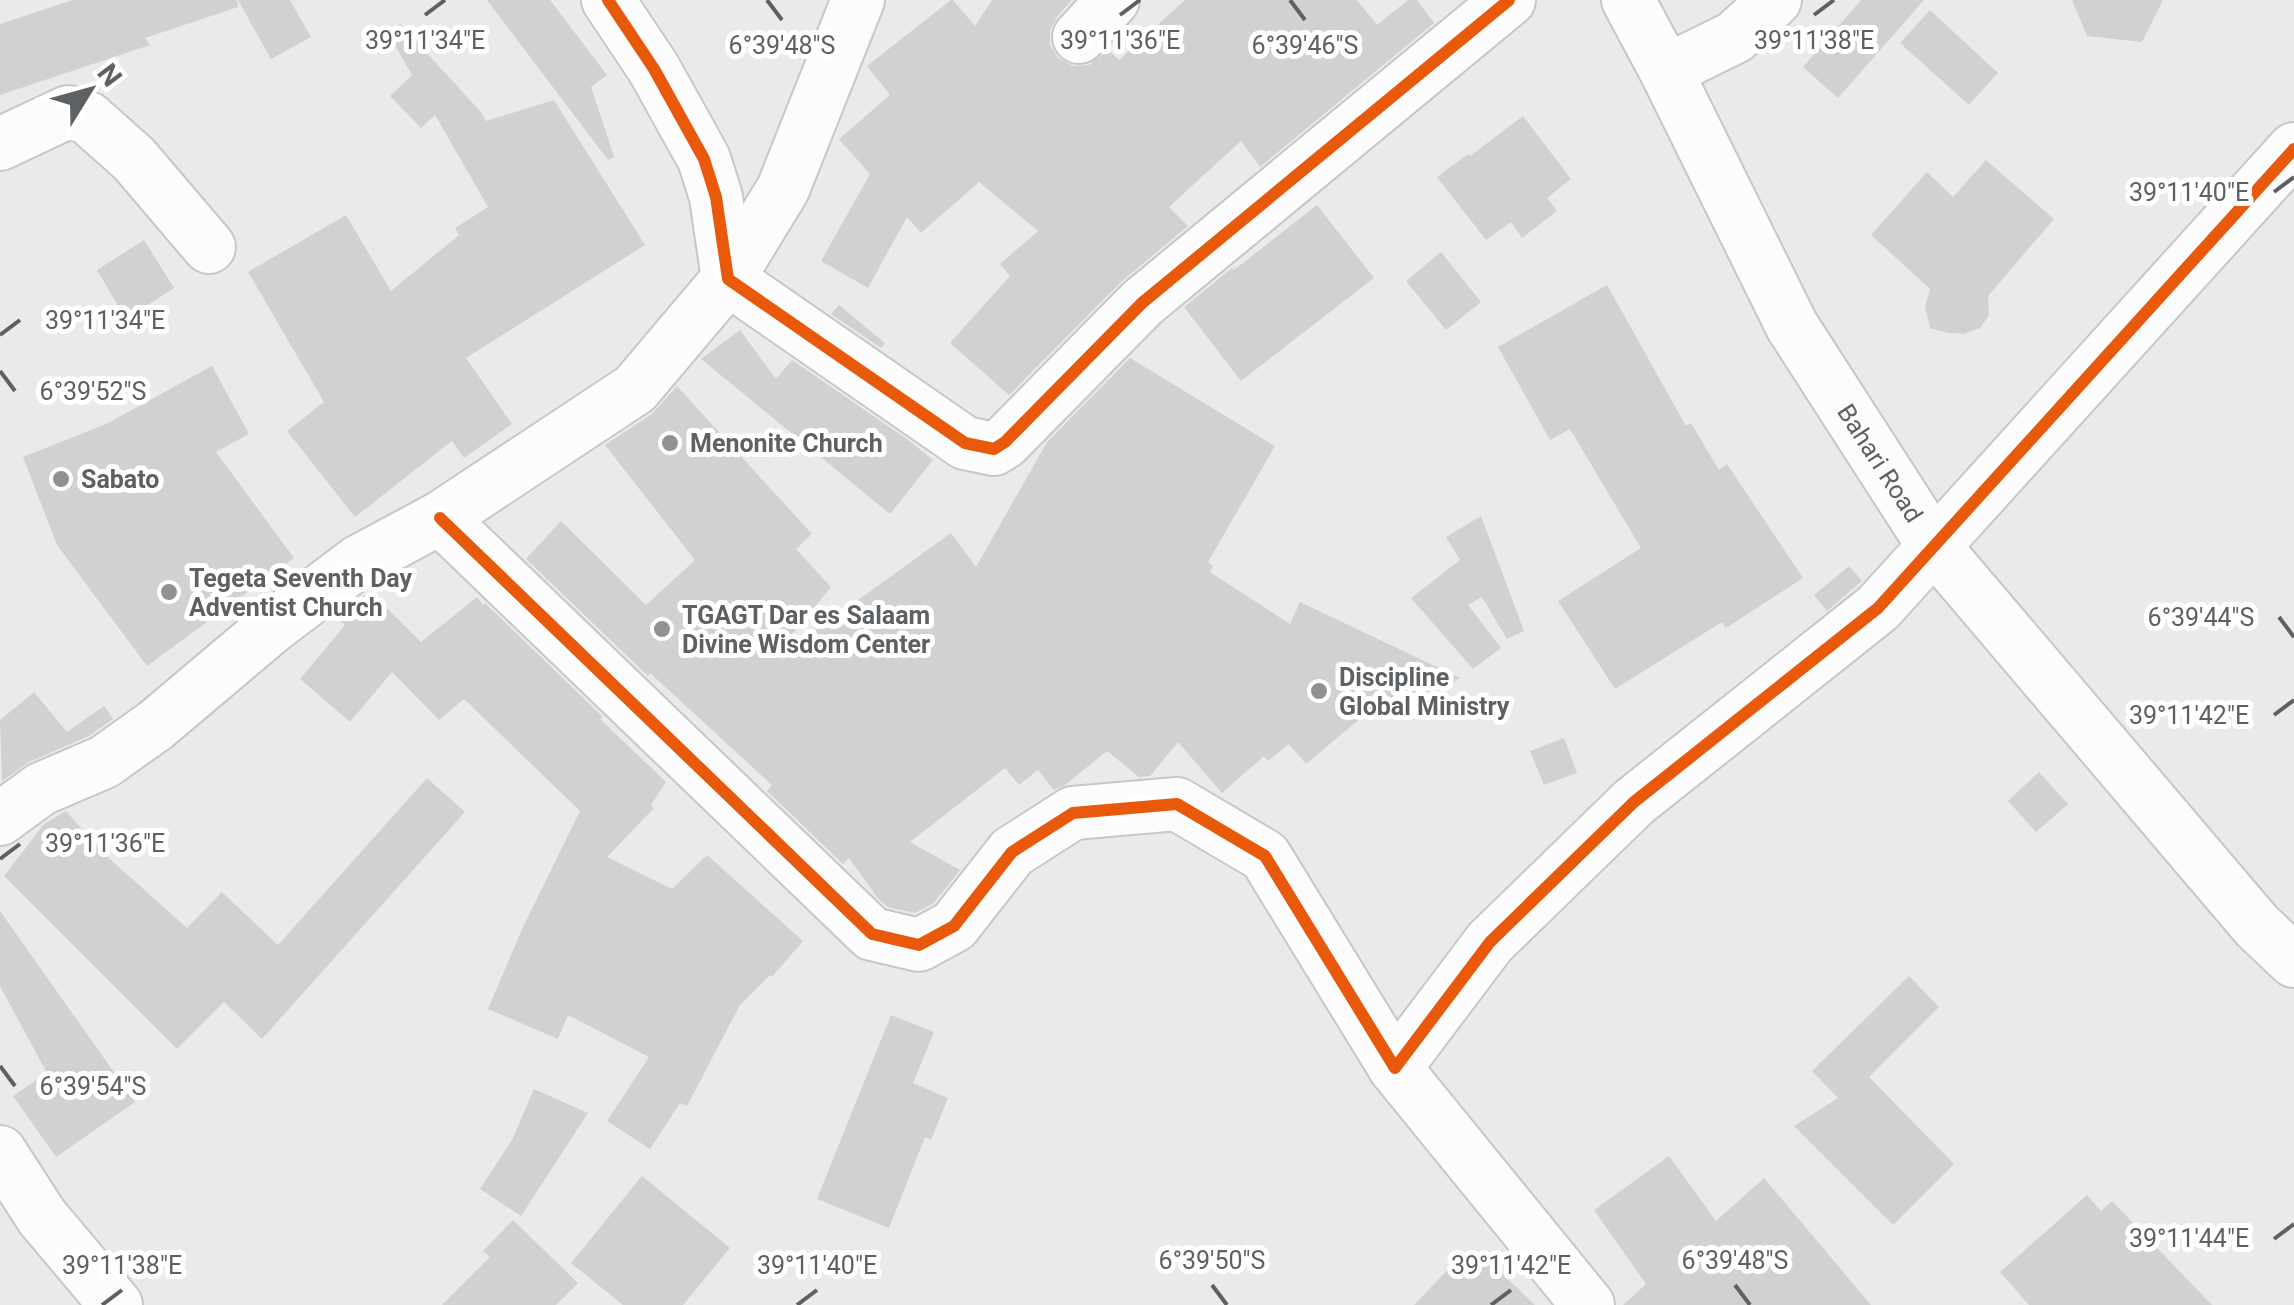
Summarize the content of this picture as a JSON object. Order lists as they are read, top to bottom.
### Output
{
  "streets": {
    "street": ["Bahari Road"]
  },
  "places": [
    "Menonite Church",
    "Sabato",
    "Tegeta Seventh Day Adventist Church",
    "TGAGT Dar es Salaam Divine Wisdom Center",
    "Discipline Global Ministry"
  ],
  "north": "top right",
  "coordinates": [
    "39°11'34\"E",
    "39°11'36\"E",
    "39°11'38\"E",
    "6°39'48\"S",
    "6°39'46\"S",
    "39°11'40\"E",
    "6°39'52\"S",
    "6°39'44\"S",
    "39°11'42\"E",
    "6°39'54\"S",
    "39°11'44\"E",
    "6°39'50\"S"
  ]
}
